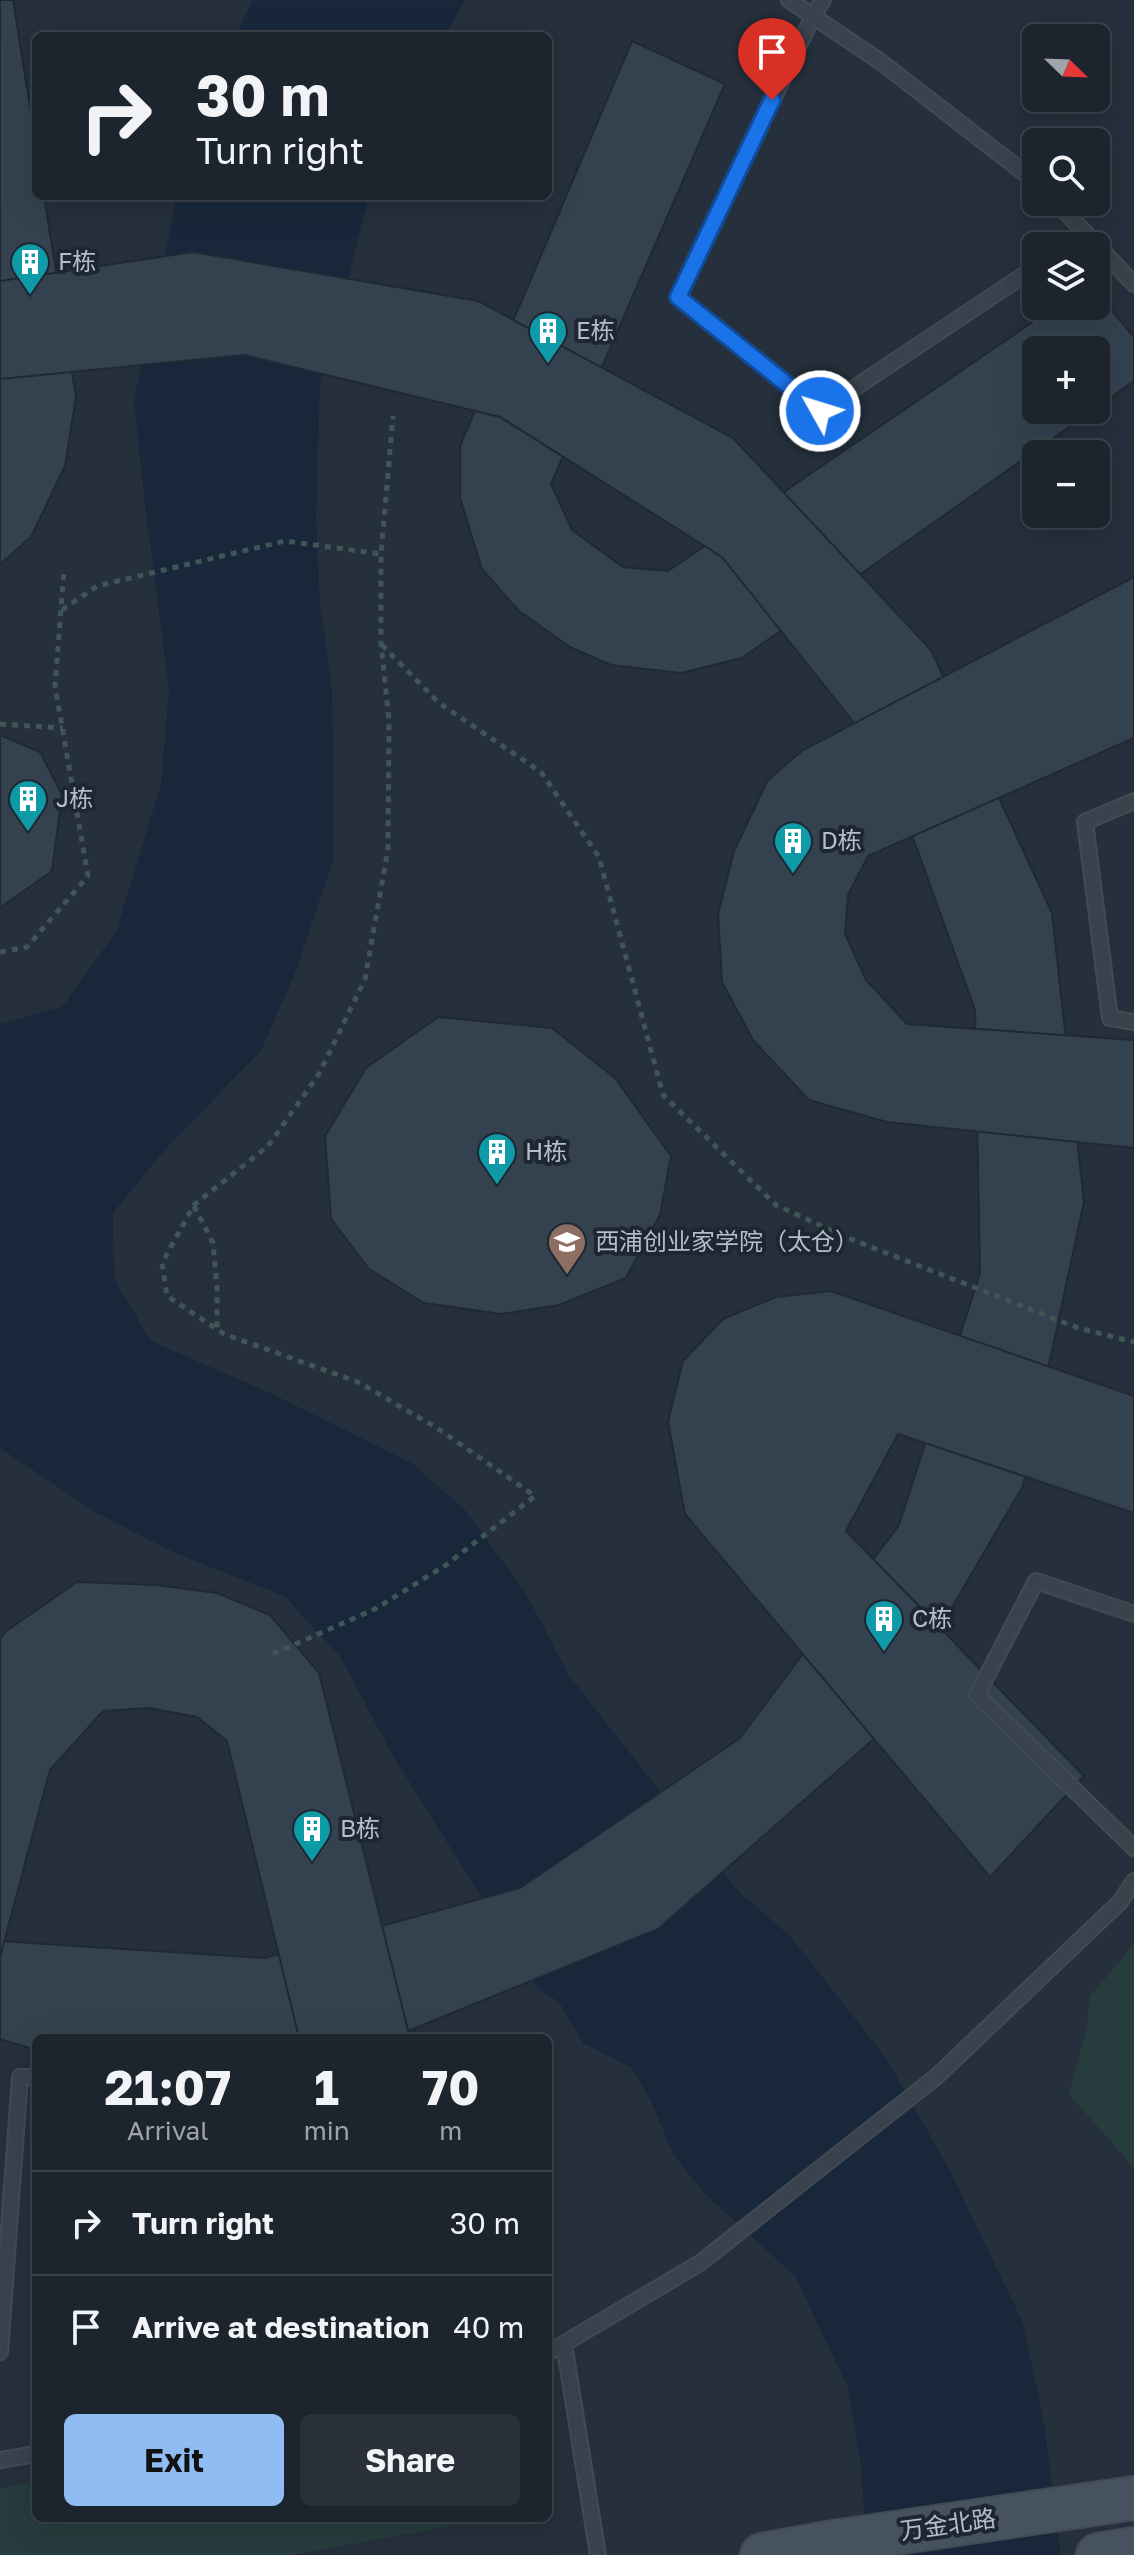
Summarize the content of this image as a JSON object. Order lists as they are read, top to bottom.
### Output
{
  "streets": {
    "street": ["万金北路"]
  },
  "places": {
    "building": [
      "F栋",
      "E栋",
      "J栋",
      "D栋",
      "H栋",
      "C栋",
      "B栋"
    ],
    "school or university": ["西浦创业家学院（太仓）"]
  },
  "north": "bottom right",
  "page": {
    "map_buttons": ["+", "−"],
    "turn": ["30 m", "Turn right"],
    "eta": [
      "21:07",
      "Arrival",
      "1",
      "min",
      "70",
      "m"
    ],
    "list": [
      {
        "name": "Turn right",
        "value": "30 m"
      },
      {
        "name": "Arrive at destination",
        "value": "40 m"
      }
    ],
    "buttons": ["Exit", "Share"]
  }
}
